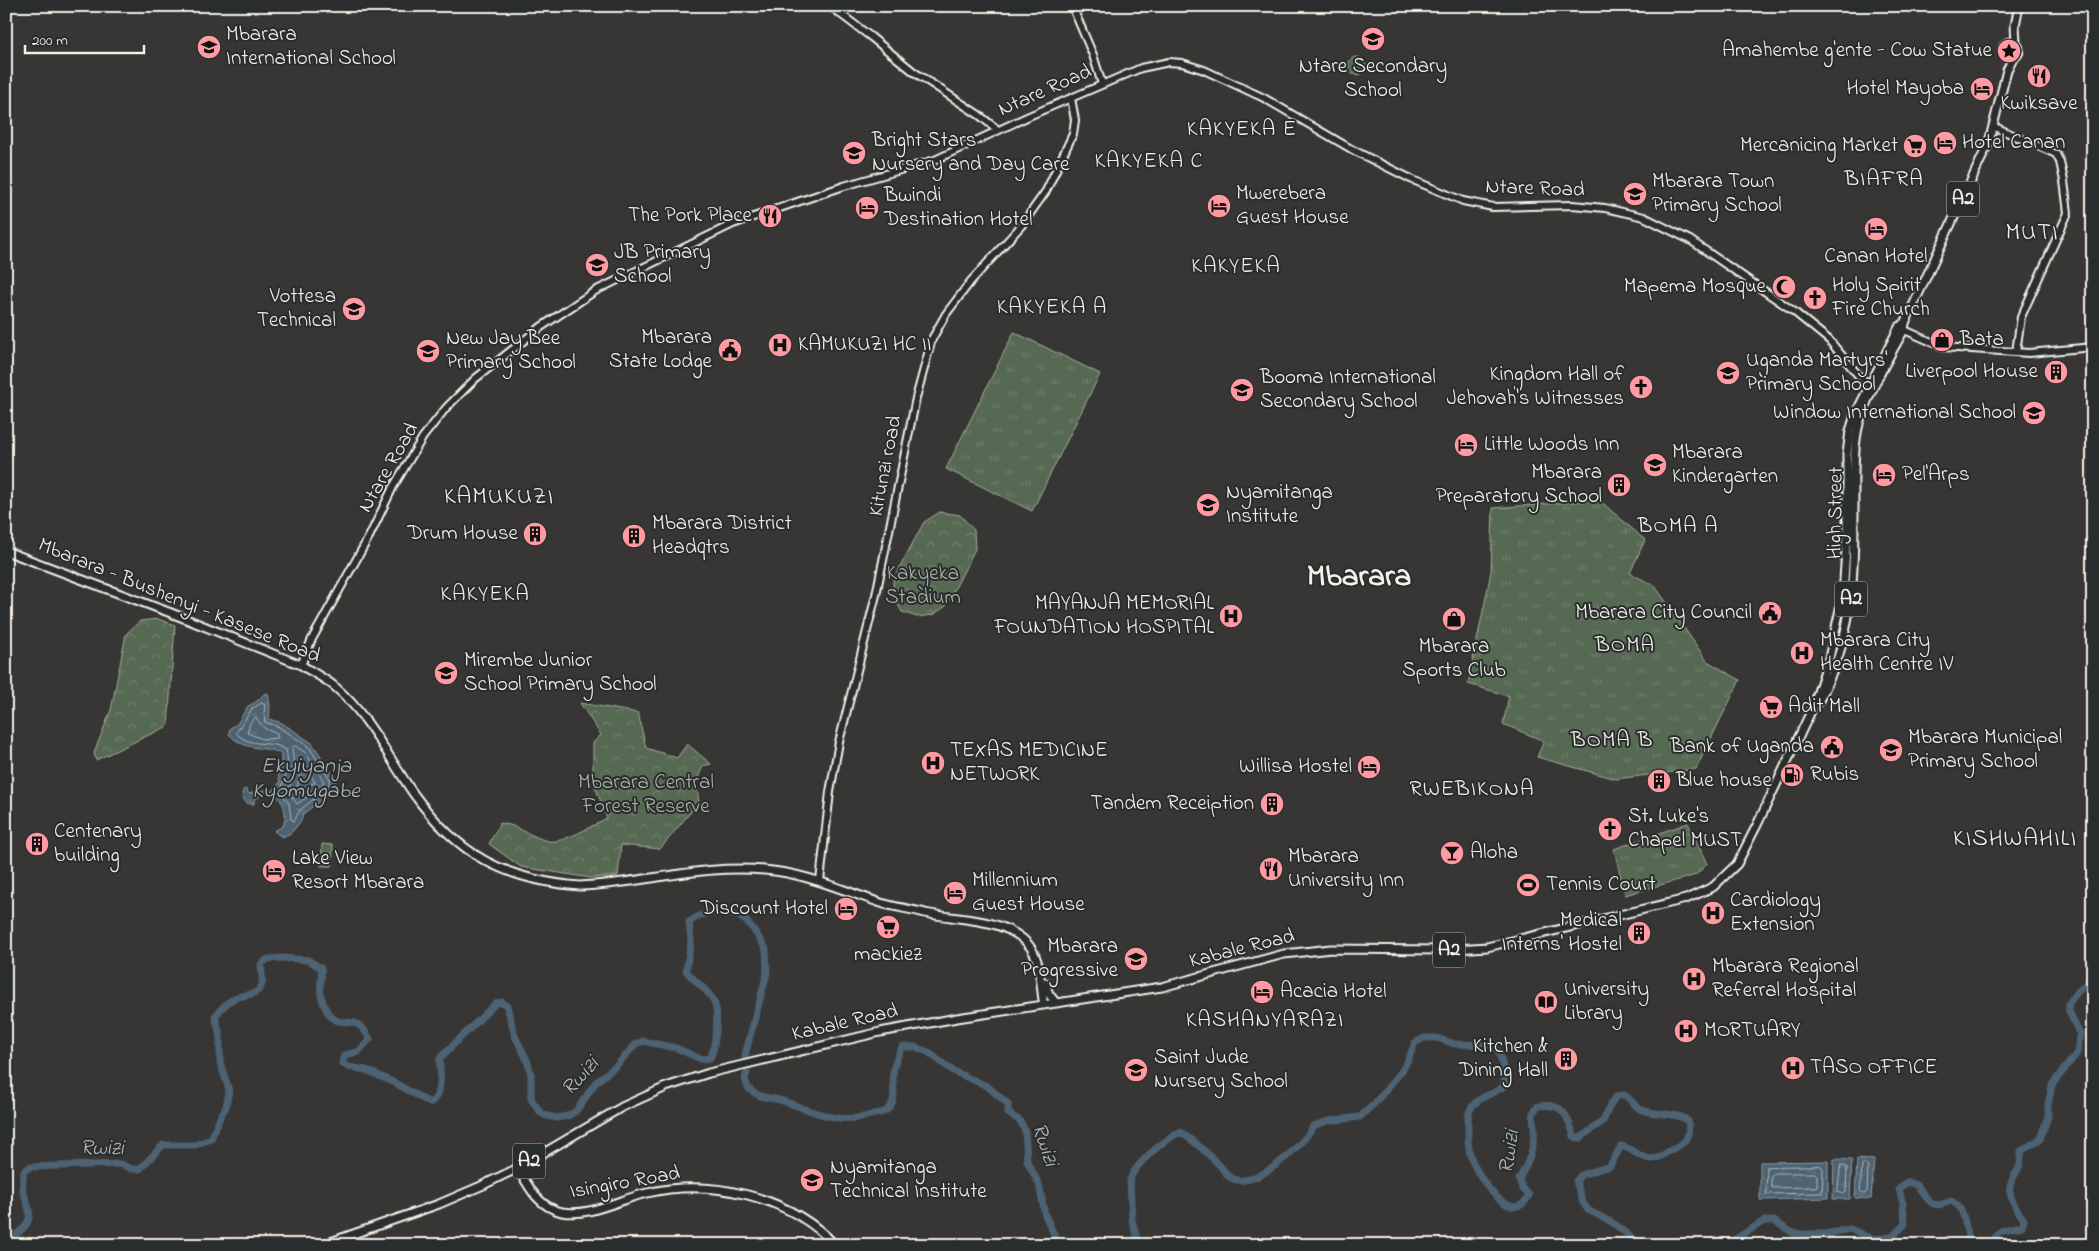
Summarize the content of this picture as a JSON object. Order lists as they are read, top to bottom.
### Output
{
  "streets": {
    "main road": [
      "Ntare Road",
      "A2",
      "Kitunzi road",
      "High Street",
      "Mbarara - Bushenyi - Kasese Road",
      "Kabale Road",
      "Isingiro Road"
    ]
  },
  "crossings": [
    ["Ntare Road", "Kitunzi road"],
    ["Ntare Road", "High Street"],
    ["Ntare Road", "Mbarara - Bushenyi - Kasese Road"],
    ["A2", "High Street"],
    ["A2", "Kabale Road"],
    ["A2", "Isingiro Road"],
    ["Kitunzi road", "Mbarara - Bushenyi - Kasese Road"],
    ["High Street", "Kabale Road"],
    ["Mbarara - Bushenyi - Kasese Road", "Kabale Road"],
    ["Kabale Road", "Isingiro Road"]
  ],
  "districts": [
    "KAKYEKA E",
    "KAKYEKA C",
    "BIAFRA",
    "MUTI",
    "KAKYEKA",
    "KAKYEKA A",
    "KAMUKUZI",
    "BOMA A",
    "Mbarara",
    "KAKYEKA",
    "BOMA",
    "BOMA B",
    "RWEBIKONA",
    "KISHWAHILI",
    "KASHANYARAZI"
  ],
  "water": ["Ekyiyanja Kyomugabe", "Rwizi"],
  "parks": ["Kakyeka Stadium", "Mbarara Central Forest Reserve"],
  "places": {
    "school or university": [
      "Ntare Secondary School",
      "Mbarara International School",
      "Bright Stars Nursery and Day Care",
      "Mbarara Town Primary School",
      "JB Primary School",
      "Vottesa Technical",
      "New Jay Bee Primary School",
      "Uganda Martyrs' Primary School",
      "Booma International Secondary School",
      "Window International School",
      "Mbarara Kindergarten",
      "Nyamitanga Institute",
      "Mirembe Junior School Primary School",
      "Mbarara Municipal Primary School",
      "Mbarara Progressive",
      "Saint Jude Nursery School",
      "Nyamitanga Technical Institute"
    ],
    "place": ["Amahembe g'ente - Cow Statue"],
    "restaurant": ["Kwiksave", "The Pork Place", "Mbarara University Inn"],
    "hotel": [
      "Hotel Mayoba",
      "Hotel Canan",
      "Mwerebera Guest House",
      "Bwindi Destination Hotel",
      "Canan Hotel",
      "Little Woods Inn",
      "Pel'Arps",
      "Willisa Hostel",
      "Lake View Resort Mbarara",
      "Millennium Guest House",
      "Discount Hotel",
      "Acacia Hotel"
    ],
    "supermarket": ["Mercanicing Market", "Adit Mall", "mackiez"],
    "mosque": ["Mapema Mosque"],
    "church": ["Holy Spirit Fire Church", "Kingdom Hall of Jehovah's Witnesses", "St. Luke's Chapel MUST"],
    "shop": ["Bata", "Mbarara Sports Club"],
    "hospital": [
      "KAMUKUZI HC II",
      "MAYANJA MEMORIAL FOUNDATION HOSPITAL",
      "Mbarara City Health Centre IV",
      "TEXAS MEDICINE NETWORK",
      "Cardiology Extension",
      "Mbarara Regional Referral Hospital",
      "MORTUARY",
      "TASO OFFICE"
    ],
    "public building": ["Mbarara State Lodge", "Mbarara City Council", "Bank of Uganda"],
    "building": [
      "Liverpool House",
      "Mbarara Preparatory School",
      "Drum House",
      "Mbarara District Headqtrs",
      "Blue house",
      "Tandem Receiption",
      "Centenary building",
      "Medical Interns' Hostel",
      "Kitchen & Dining Hall"
    ],
    "fuel station": ["Rubis"],
    "bar": ["Aloha"],
    "sports": ["Tennis Court"],
    "library": ["University Library"]
  },
  "scale_bar": "200 m"
}
